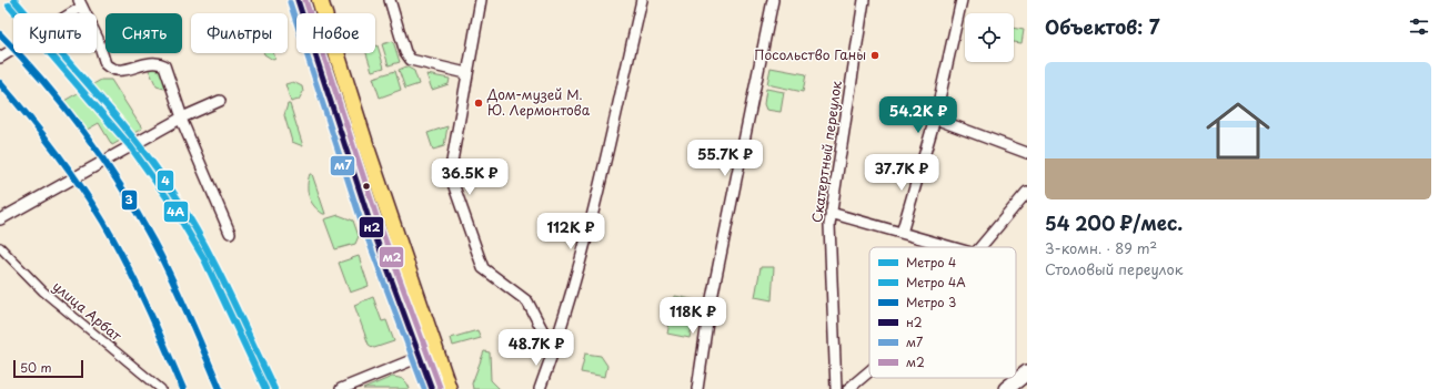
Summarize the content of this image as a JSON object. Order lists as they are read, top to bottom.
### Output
{
  "streets": {
    "street": ["Скатертный переулок", "улица Арбат"]
  },
  "places": ["Посольство Ганы", "Дом-музей М. Ю. Лермонтова"],
  "lines": [
    "metro line 4",
    "transit line н2",
    "transit line м2",
    "transit line м7",
    "metro line 4А",
    "metro line 3"
  ],
  "legend": [
    "Метро 4",
    "Метро 4А",
    "Метро 3",
    "н2",
    "м7",
    "м2"
  ],
  "scale_bar": "50 m",
  "page": {
    "heading": "Объектов: 7",
    "chip": [
      "Купить",
      "Снять",
      "Фильтры",
      "Новое"
    ],
    "list": [
      {
        "name": "54 200 ₽/мес.",
        "note": "3-комн. · 89 m² · Столовый переулок"
      }
    ],
    "price": [
      "54.2K ₽",
      "55.7K ₽",
      "37.7K ₽",
      "36.5K ₽",
      "112K ₽",
      "118K ₽",
      "48.7K ₽"
    ],
    "scale": "50 m"
  }
}
